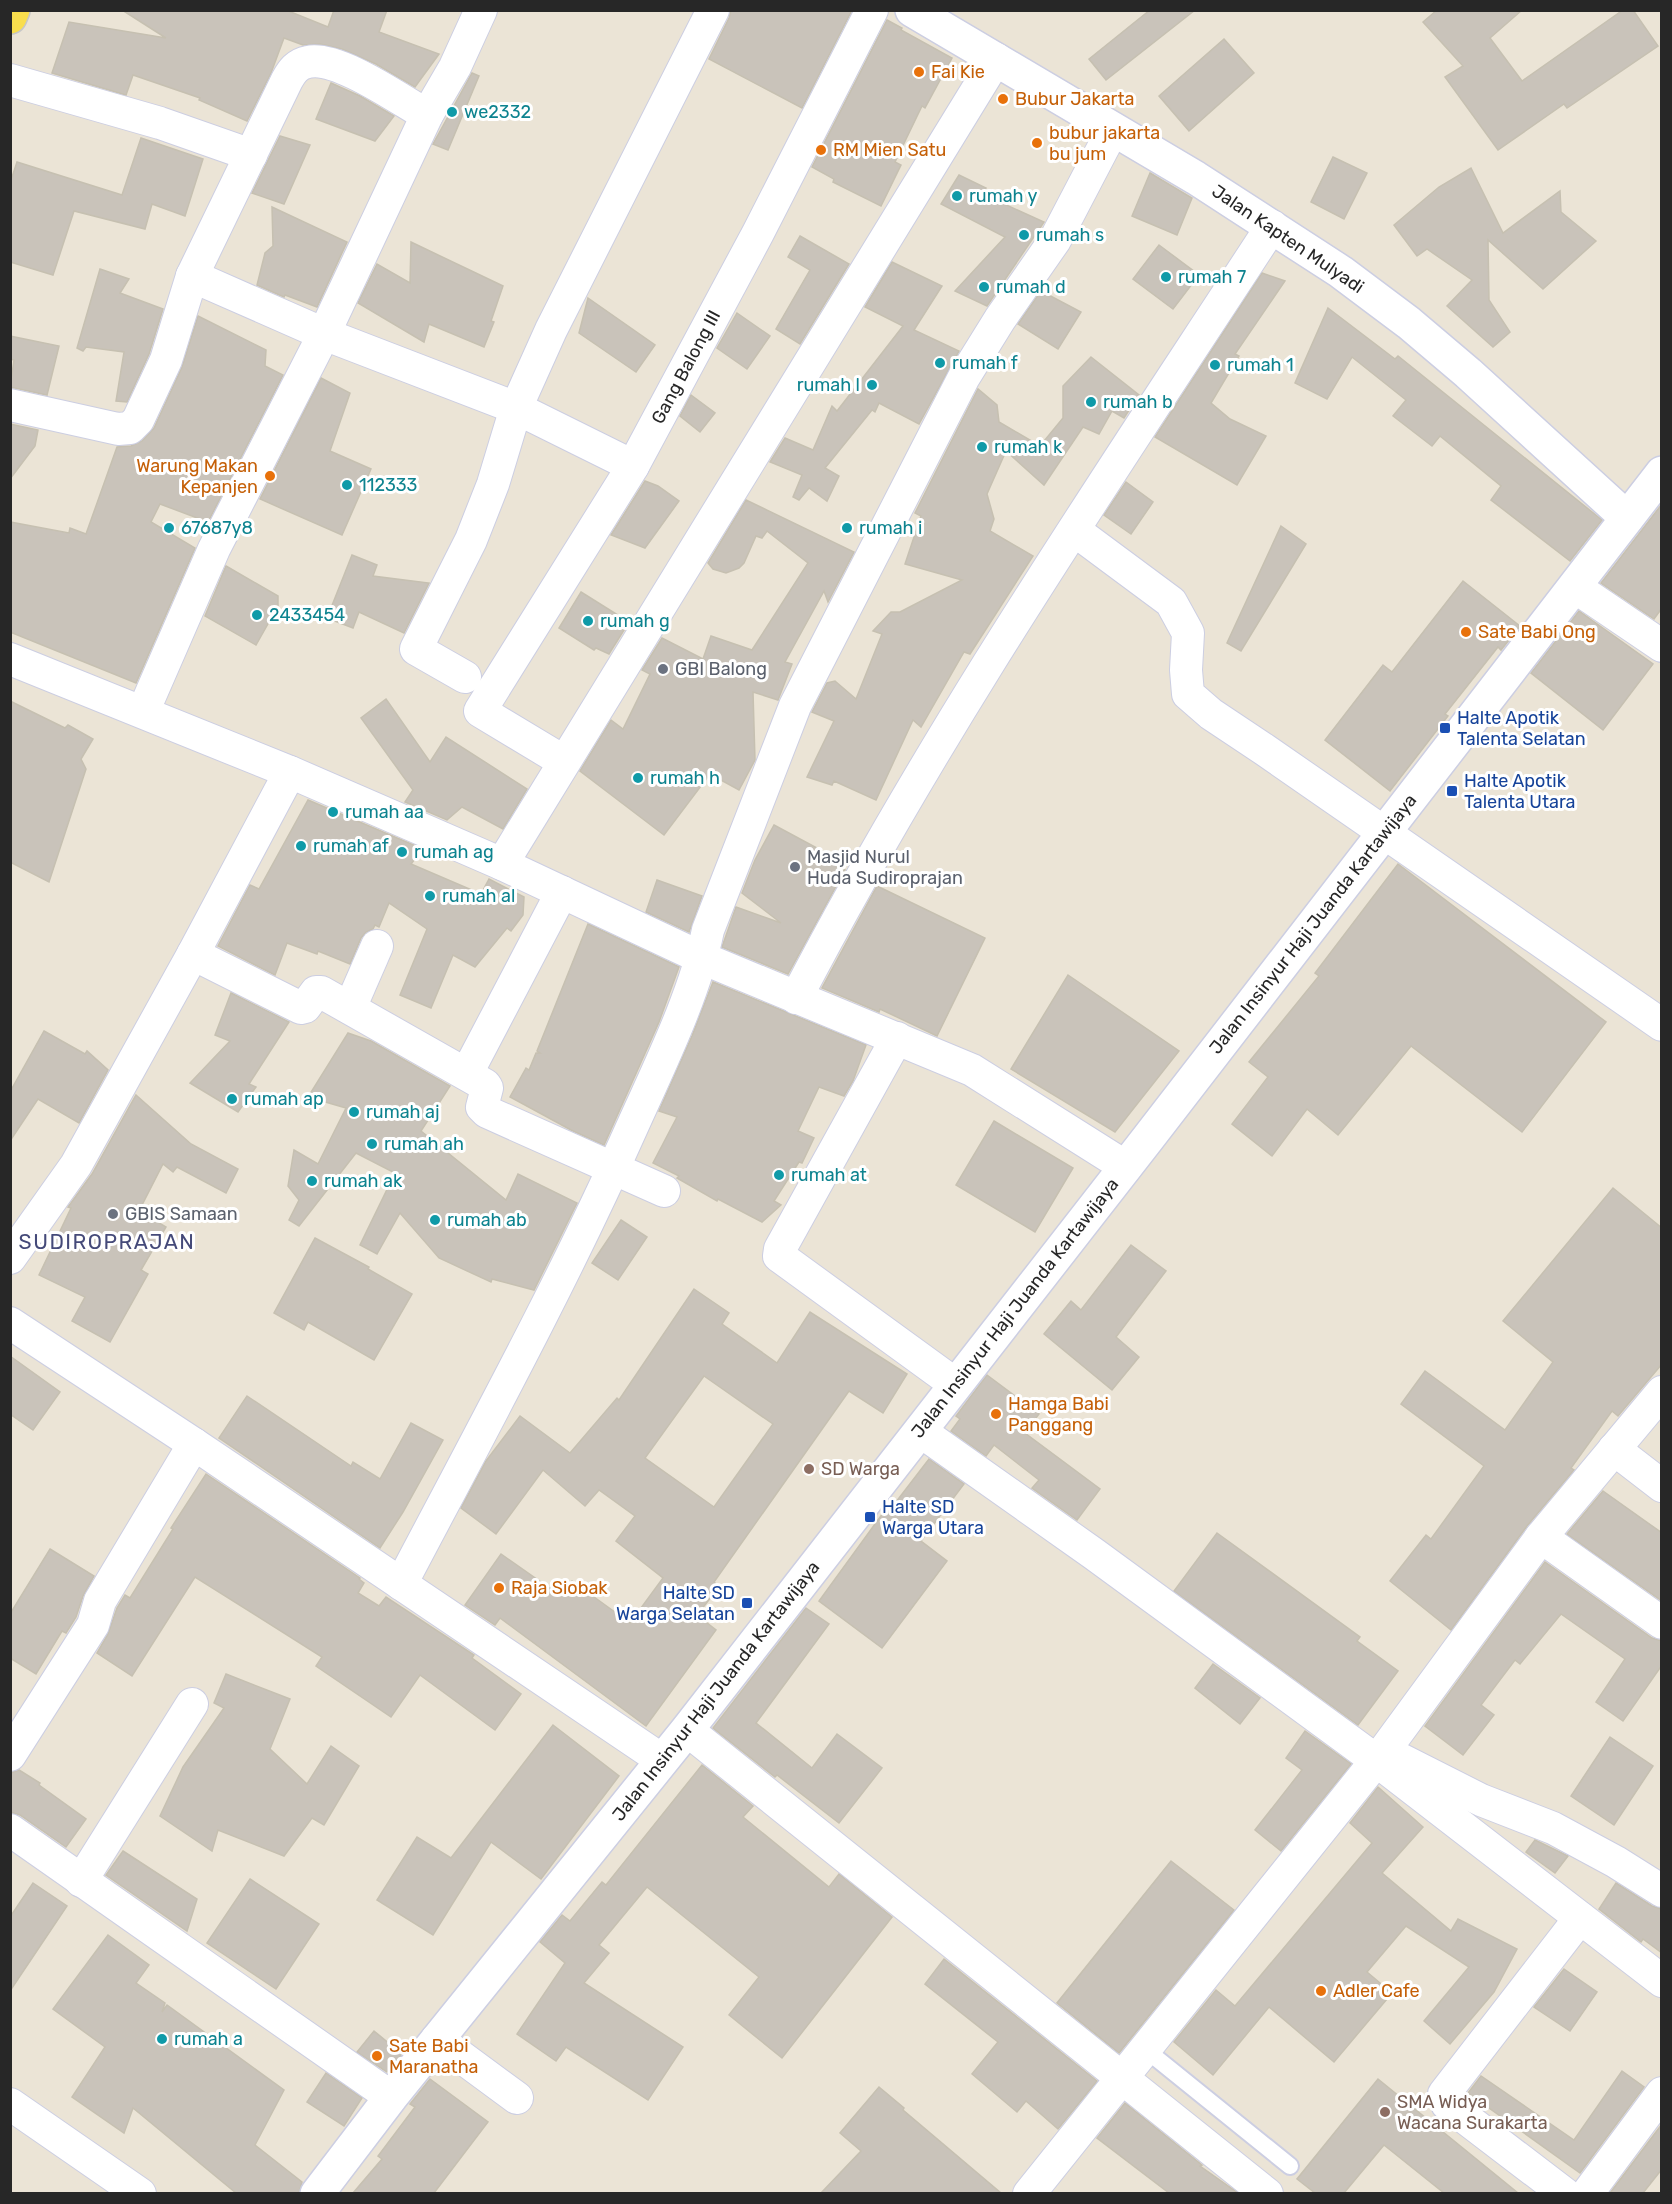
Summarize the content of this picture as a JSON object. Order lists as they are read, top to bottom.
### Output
{
  "streets": {
    "main road": ["Jalan Kapten Mulyadi", "Jalan Insinyur Haji Juanda Kartawijaya"],
    "street": ["Gang Balong III"]
  },
  "crossings": [
    ["Jalan Kapten Mulyadi", "Jalan Insinyur Haji Juanda Kartawijaya"]
  ],
  "districts": ["SUDIROPRAJAN"],
  "places": {
    "other": [
      "Fai Kie",
      "Bubur Jakarta",
      "we2332",
      "bubur jakarta bu jum",
      "RM Mien Satu",
      "rumah y",
      "rumah s",
      "rumah 7",
      "rumah d",
      "rumah f",
      "rumah 1",
      "rumah l",
      "rumah b",
      "rumah k",
      "Warung Makan Kepanjen",
      "112333",
      "67687y8",
      "rumah i",
      "2433454",
      "rumah g",
      "Sate Babi Ong",
      "GBI Balong",
      "rumah h",
      "rumah aa",
      "rumah af",
      "rumah ag",
      "Masjid Nurul Huda Sudiroprajan",
      "rumah al",
      "rumah ap",
      "rumah aj",
      "rumah ah",
      "rumah at",
      "rumah ak",
      "GBIS Samaan",
      "rumah ab",
      "Hamga Babi Panggang",
      "SD Warga",
      "Raja Siobak",
      "Adler Cafe",
      "rumah a",
      "Sate Babi Maranatha",
      "SMA Widya Wacana Surakarta"
    ],
    "transit": [
      "Halte Apotik Talenta Selatan",
      "Halte Apotik Talenta Utara",
      "Halte SD Warga Utara",
      "Halte SD Warga Selatan"
    ]
  }
}
